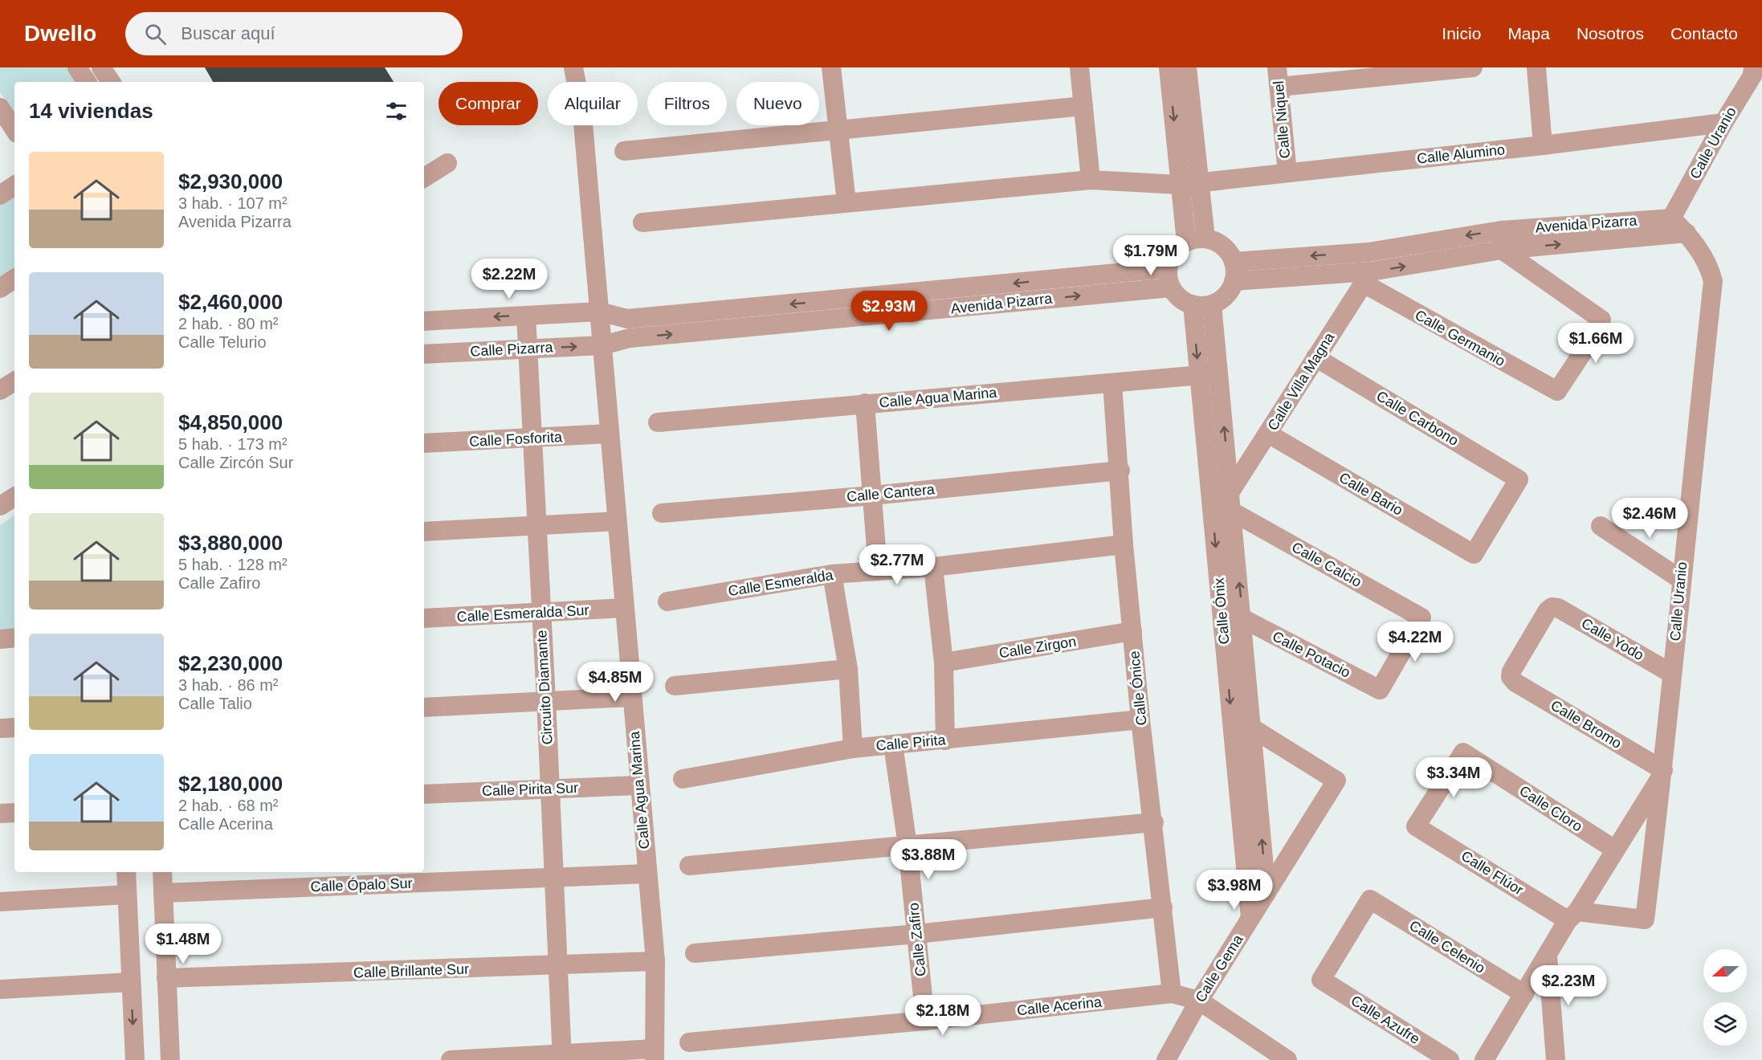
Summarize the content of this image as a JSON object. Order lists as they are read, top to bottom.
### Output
{
  "streets": {
    "street": [
      "Calle Niquel",
      "Calle Uranio",
      "Calle Alumino",
      "Avenida Pizarra",
      "Calle Germanio",
      "Calle Pizarra",
      "Calle Villa Magna",
      "Calle Agua Marina",
      "Calle Carbono",
      "Calle Fosforita",
      "Calle Cantera",
      "Calle Bario",
      "Calle Calcio",
      "Calle Esmeralda",
      "Calle Ónix",
      "Calle Esmeralda Sur",
      "Calle Yodo",
      "Calle Zirgon",
      "Calle Potacio",
      "Circuito Diamante",
      "Calle Ónice",
      "Calle Bromo",
      "Calle Pirita",
      "Calle Pirita Sur",
      "Calle Cloro",
      "Calle Flúor",
      "Calle Ópalo Sur",
      "Calle Zafiro",
      "Calle Celenio",
      "Calle Gema",
      "Calle Brillante Sur",
      "Calle Acerina",
      "Calle Azufre"
    ]
  },
  "crossings": [
    ["Calle Niquel", "Calle Alumino"],
    ["Calle Uranio", "Calle Alumino"],
    ["Calle Uranio", "Avenida Pizarra"],
    ["Calle Uranio", "Calle Yodo"],
    ["Calle Uranio", "Calle Bromo"],
    ["Calle Uranio", "Calle Flúor"],
    ["Avenida Pizarra", "Calle Germanio"],
    ["Avenida Pizarra", "Calle Pizarra"],
    ["Avenida Pizarra", "Calle Villa Magna"],
    ["Avenida Pizarra", "Calle Agua Marina"],
    ["Avenida Pizarra", "Calle Ónix"],
    ["Calle Germanio", "Calle Villa Magna"],
    ["Calle Pizarra", "Calle Agua Marina"],
    ["Calle Pizarra", "Circuito Diamante"],
    ["Calle Villa Magna", "Calle Carbono"],
    ["Calle Villa Magna", "Calle Bario"],
    ["Calle Villa Magna", "Calle Ónix"],
    ["Calle Agua Marina", "Calle Fosforita"],
    ["Calle Agua Marina", "Calle Ónix"],
    ["Calle Agua Marina", "Calle Esmeralda Sur"],
    ["Calle Agua Marina", "Calle Ónice"],
    ["Calle Agua Marina", "Calle Pirita Sur"],
    ["Calle Agua Marina", "Calle Ópalo Sur"],
    ["Calle Agua Marina", "Calle Brillante Sur"],
    ["Calle Carbono", "Calle Bario"],
    ["Calle Fosforita", "Circuito Diamante"],
    ["Calle Cantera", "Calle Ónice"],
    ["Calle Calcio", "Calle Ónix"],
    ["Calle Calcio", "Calle Potacio"],
    ["Calle Esmeralda", "Calle Ónice"],
    ["Calle Ónix", "Calle Potacio"],
    ["Calle Ónix", "Calle Gema"],
    ["Calle Esmeralda Sur", "Circuito Diamante"],
    ["Calle Yodo", "Calle Bromo"],
    ["Calle Zirgon", "Calle Ónice"],
    ["Circuito Diamante", "Calle Pirita Sur"],
    ["Circuito Diamante", "Calle Ópalo Sur"],
    ["Circuito Diamante", "Calle Brillante Sur"],
    ["Calle Ónice", "Calle Pirita"],
    ["Calle Ónice", "Calle Acerina"],
    ["Calle Pirita", "Calle Zafiro"],
    ["Calle Cloro", "Calle Flúor"],
    ["Calle Zafiro", "Calle Acerina"],
    ["Calle Celenio", "Calle Azufre"],
    ["Calle Gema", "Calle Acerina"]
  ],
  "north": "left",
  "page": {
    "header": "Dwello",
    "search": "Buscar aquí",
    "nav": [
      "Inicio",
      "Mapa",
      "Nosotros",
      "Contacto"
    ],
    "chip": [
      "Comprar",
      "Alquilar",
      "Filtros",
      "Nuevo"
    ],
    "heading": "14 viviendas",
    "list": [
      {
        "name": "$2,930,000",
        "note": "3 hab. · 107 m² · Avenida Pizarra"
      },
      {
        "name": "$2,460,000",
        "note": "2 hab. · 80 m² · Calle Telurio"
      },
      {
        "name": "$4,850,000",
        "note": "5 hab. · 173 m² · Calle Zircón Sur"
      },
      {
        "name": "$3,880,000",
        "note": "5 hab. · 128 m² · Calle Zafiro"
      },
      {
        "name": "$2,230,000",
        "note": "3 hab. · 86 m² · Calle Talio"
      },
      {
        "name": "$2,180,000",
        "note": "2 hab. · 68 m² · Calle Acerina"
      }
    ],
    "price": [
      "$1.79M",
      "$2.22M",
      "$2.93M",
      "$1.66M",
      "$2.46M",
      "$2.77M",
      "$4.22M",
      "$4.85M",
      "$3.34M",
      "$3.88M",
      "$3.98M",
      "$1.48M",
      "$2.23M",
      "$2.18M"
    ]
  }
}
